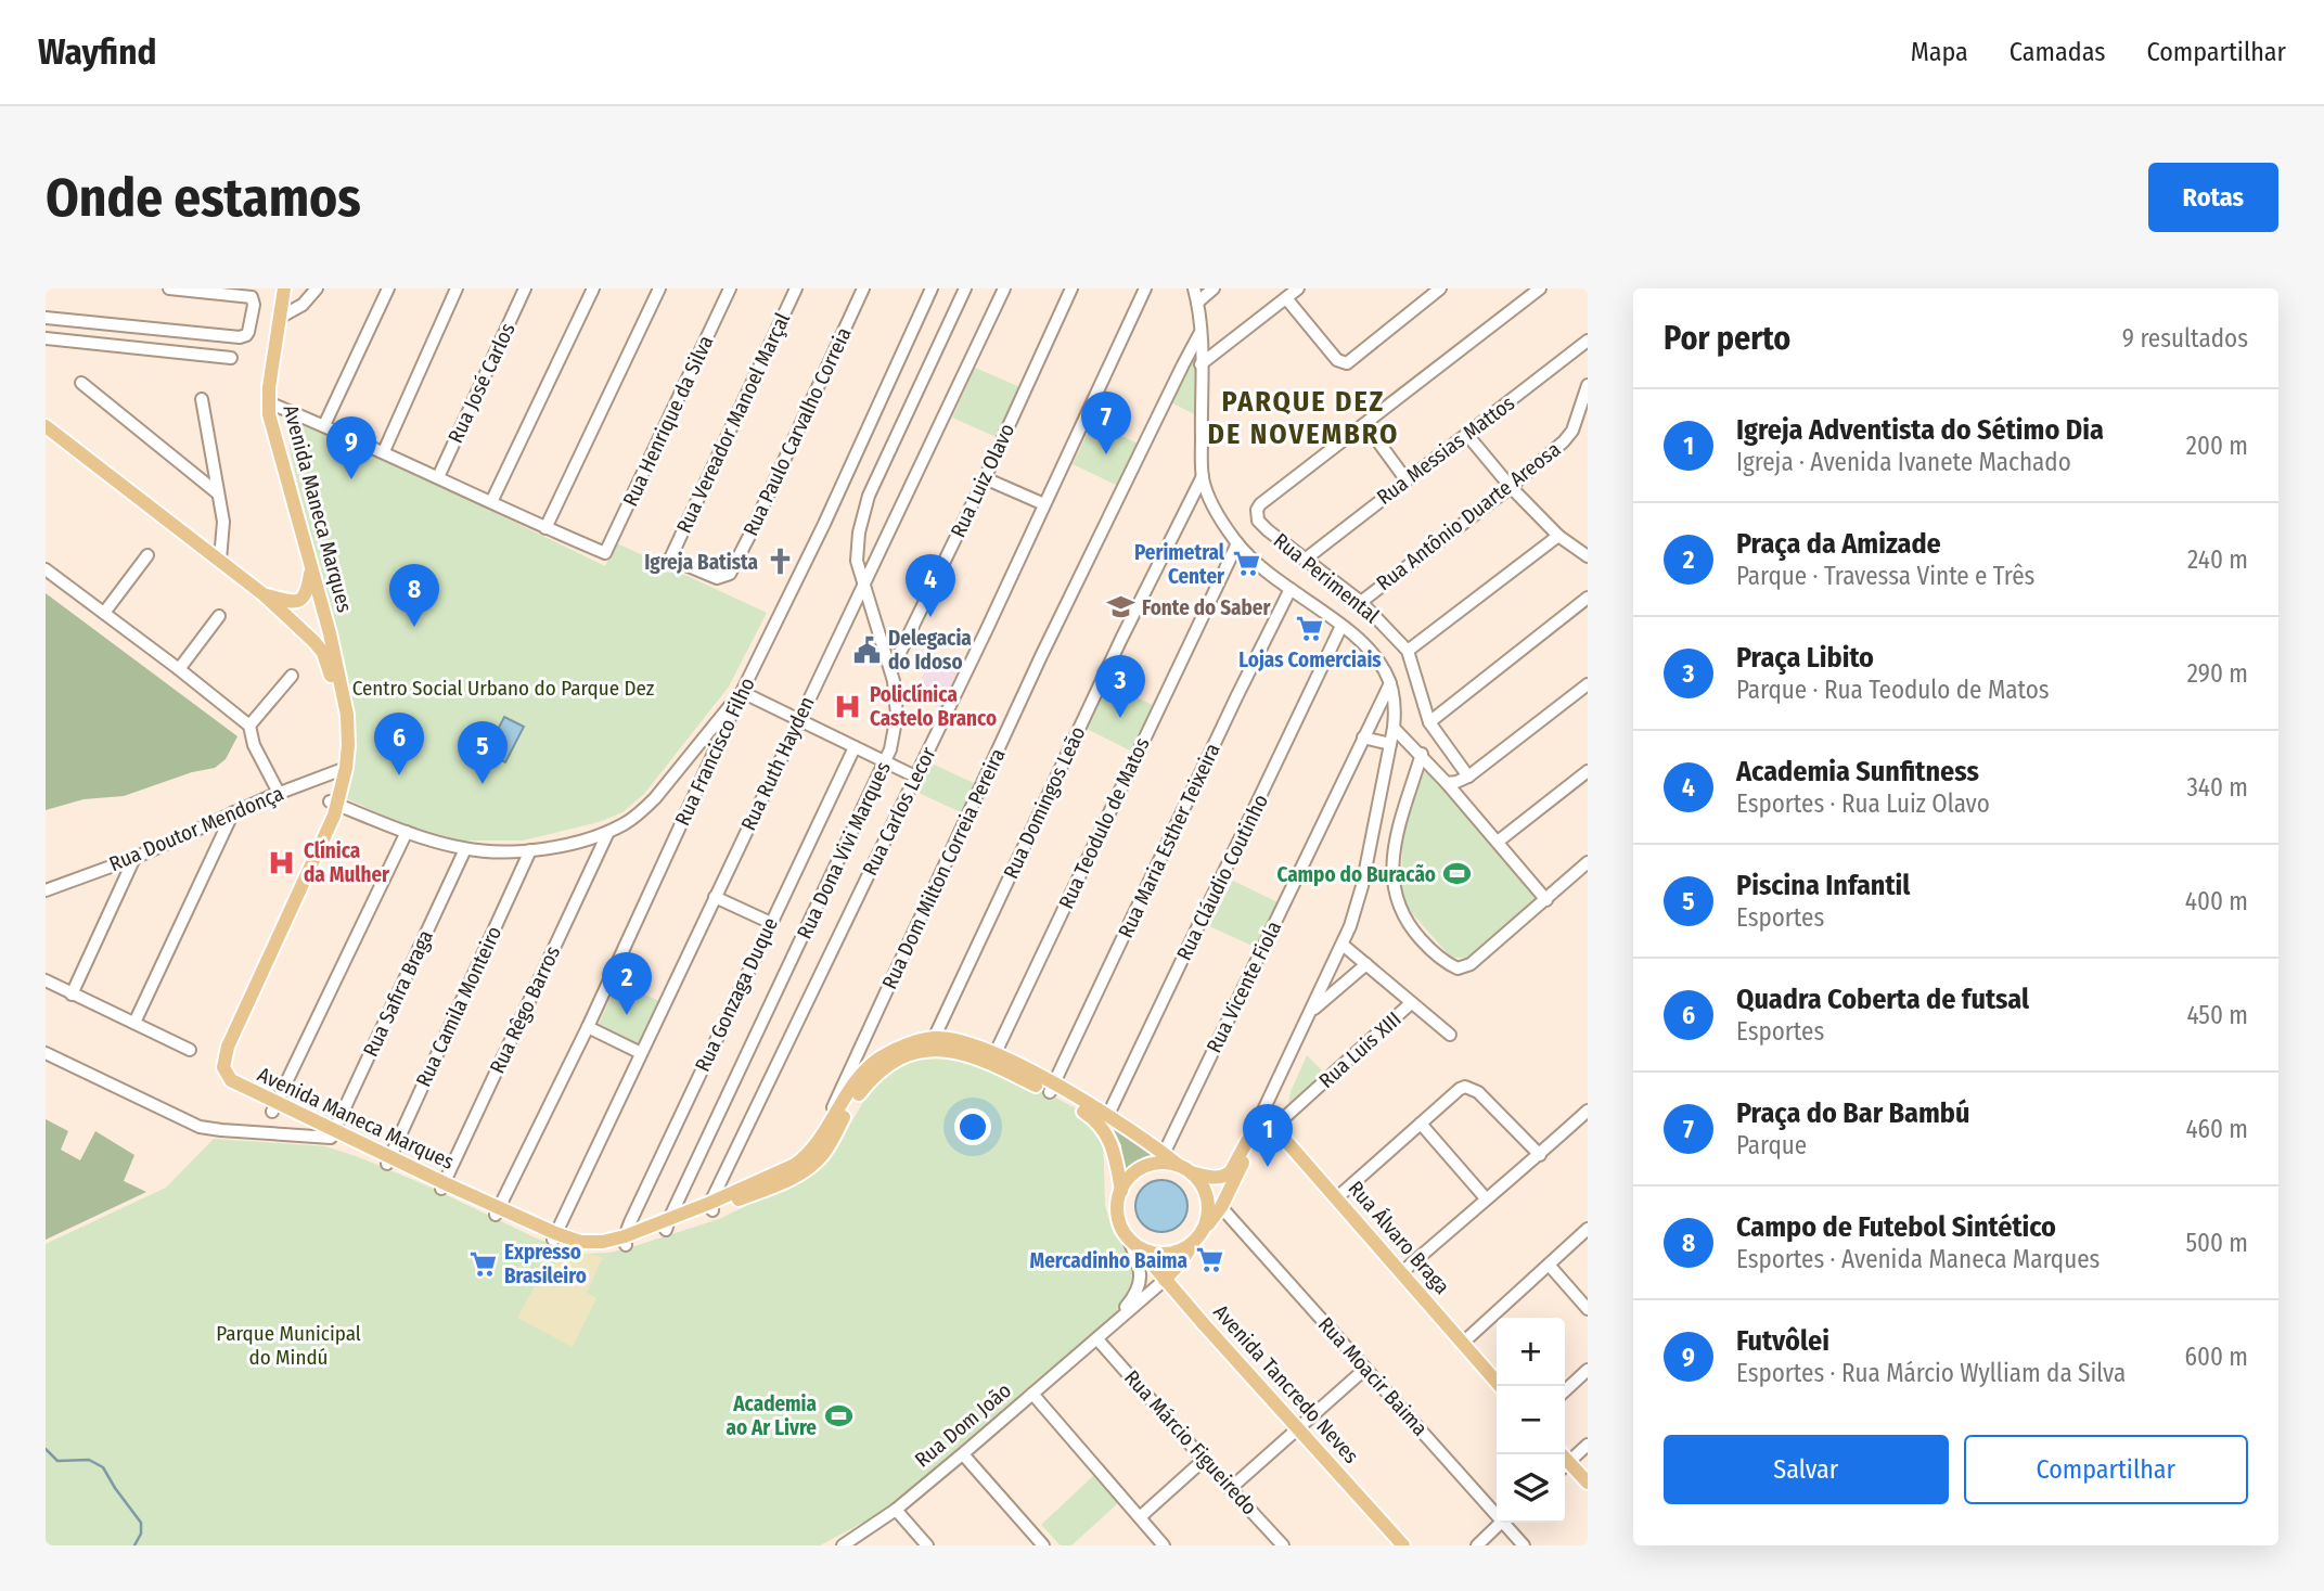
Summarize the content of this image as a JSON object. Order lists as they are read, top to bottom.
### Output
{
  "streets": {
    "main road": [
      "Avenida Maneca Marques",
      "Rua Álvaro Braga",
      "Avenida Tancredo Neves",
      "Rua Dom João"
    ],
    "street": [
      "Rua José Carlos",
      "Rua Henrique da Silva",
      "Rua Vereador Manoel Marçal",
      "Rua Paulo Carvalho Correia",
      "Rua Messias Mattos",
      "Rua Luiz Olavo",
      "Rua Antônio Duarte Areosa",
      "Rua Perimental",
      "Rua Francisco Filho",
      "Rua Ruth Hayden",
      "Rua Domingos Leão",
      "Rua Carlos Lecor",
      "Rua Teodulo de Matos",
      "Rua Doutor Mendonça",
      "Rua Maria Esther Teixeira",
      "Rua Dona Vivi Marques",
      "Rua Dom Milton Correia Pereira",
      "Rua Cláudio Coutinho",
      "Rua Vicente Fiola",
      "Rua Safira Braga",
      "Rua Gonzaga Duque",
      "Rua Camila Monteiro",
      "Rua Rêgo Barros",
      "Rua Luis XIII",
      "Rua Moacir Baima",
      "Rua Márcio Figueiredo"
    ]
  },
  "crossings": [
    ["Rua Vereador Manoel Marçal", "Rua Paulo Carvalho Correia"],
    ["Rua Messias Mattos", "Rua Perimental"],
    ["Rua Luiz Olavo", "Rua Dona Vivi Marques"],
    ["Avenida Maneca Marques", "Rua Francisco Filho"],
    ["Avenida Maneca Marques", "Rua Ruth Hayden"],
    ["Avenida Maneca Marques", "Rua Domingos Leão"],
    ["Avenida Maneca Marques", "Rua Carlos Lecor"],
    ["Avenida Maneca Marques", "Rua Teodulo de Matos"],
    ["Avenida Maneca Marques", "Rua Doutor Mendonça"],
    ["Avenida Maneca Marques", "Rua Maria Esther Teixeira"],
    ["Avenida Maneca Marques", "Rua Dona Vivi Marques"],
    ["Avenida Maneca Marques", "Rua Dom Milton Correia Pereira"],
    ["Avenida Maneca Marques", "Rua Cláudio Coutinho"],
    ["Avenida Maneca Marques", "Rua Vicente Fiola"],
    ["Avenida Maneca Marques", "Rua Safira Braga"],
    ["Avenida Maneca Marques", "Rua Gonzaga Duque"],
    ["Avenida Maneca Marques", "Rua Camila Monteiro"],
    ["Avenida Maneca Marques", "Rua Rêgo Barros"],
    ["Avenida Maneca Marques", "Avenida Tancredo Neves"],
    ["Avenida Maneca Marques", "Rua Dom João"],
    ["Rua Antônio Duarte Areosa", "Rua Perimental"],
    ["Rua Ruth Hayden", "Rua Dona Vivi Marques"],
    ["Rua Luis XIII", "Rua Álvaro Braga"],
    ["Rua Moacir Baima", "Rua Dom João"],
    ["Avenida Tancredo Neves", "Rua Dom João"],
    ["Rua Dom João", "Rua Márcio Figueiredo"]
  ],
  "districts": ["PARQUE DEZ DE NOVEMBRO"],
  "parks": ["Centro Social Urbano do Parque Dez", "Parque Municipal do Mindú"],
  "places": {
    "church": ["Igreja Batista"],
    "supermarket": [
      "Perimetral Center",
      "Lojas Comerciais",
      "Mercadinho Baima",
      "Expresso Brasileiro"
    ],
    "school or university": ["Fonte do Saber"],
    "public building": ["Delegacia do Idoso"],
    "hospital": ["Policlínica Castelo Branco", "Clínica da Mulher"],
    "sports": ["Campo do Buracão", "Academia ao Ar Livre"]
  },
  "page": {
    "header": "Wayfind",
    "nav": ["Mapa", "Camadas", "Compartilhar"],
    "buttons": [
      "Rotas",
      ["Salvar", "Compartilhar"]
    ],
    "title": "Onde estamos",
    "heading": ["Por perto", "9 resultados"],
    "list": [
      {
        "mark": "1",
        "name": "Igreja Adventista do Sétimo Dia",
        "note": "Igreja · Avenida Ivanete Machado",
        "value": "200 m"
      },
      {
        "mark": "2",
        "name": "Praça da Amizade",
        "note": "Parque · Travessa Vinte e Três",
        "value": "240 m"
      },
      {
        "mark": "3",
        "name": "Praça Libito",
        "note": "Parque · Rua Teodulo de Matos",
        "value": "290 m"
      },
      {
        "mark": "4",
        "name": "Academia Sunfitness",
        "note": "Esportes · Rua Luiz Olavo",
        "value": "340 m"
      },
      {
        "mark": "5",
        "name": "Piscina Infantil",
        "note": "Esportes",
        "value": "400 m"
      },
      {
        "mark": "6",
        "name": "Quadra Coberta de futsal",
        "note": "Esportes",
        "value": "450 m"
      },
      {
        "mark": "7",
        "name": "Praça do Bar Bambú",
        "note": "Parque",
        "value": "460 m"
      },
      {
        "mark": "8",
        "name": "Campo de Futebol Sintético",
        "note": "Esportes · Avenida Maneca Marques",
        "value": "500 m"
      },
      {
        "mark": "9",
        "name": "Futvôlei",
        "note": "Esportes · Rua Márcio Wylliam da Silva",
        "value": "600 m"
      }
    ],
    "pins": [
      "7",
      "9",
      "4",
      "8",
      "3",
      "6",
      "5",
      "2",
      "1"
    ],
    "map_buttons": ["+", "−"]
  }
}
